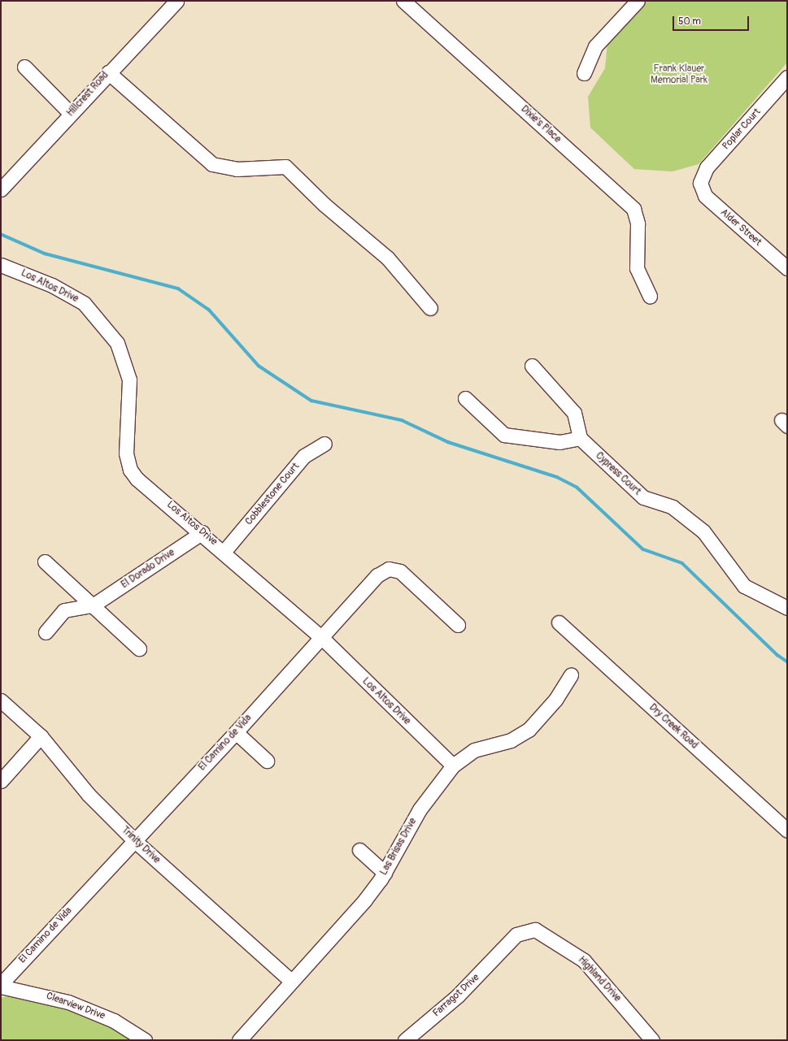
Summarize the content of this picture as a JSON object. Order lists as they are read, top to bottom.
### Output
{
  "streets": {
    "street": [
      "Hillcrest Road",
      "Dixie's Place",
      "Poplar Court",
      "Alder Street",
      "Los Altos Drive",
      "Cypress Court",
      "Cobblestone Court",
      "El Dorado Drive",
      "Dry Creek Road",
      "El Camino de Vida",
      "Trinity Drive",
      "Las Brisas Drive",
      "Highland Drive",
      "Farragot Drive",
      "Clearview Drive"
    ]
  },
  "crossings": [
    ["Poplar Court", "Alder Street"],
    ["Los Altos Drive", "Cobblestone Court"],
    ["Los Altos Drive", "El Dorado Drive"],
    ["Los Altos Drive", "El Camino de Vida"],
    ["Los Altos Drive", "Las Brisas Drive"],
    ["El Camino de Vida", "Trinity Drive"],
    ["Trinity Drive", "Las Brisas Drive"],
    ["Highland Drive", "Farragot Drive"]
  ],
  "parks": ["Frank Klauer Memorial Park"],
  "scale_bar": "50 m"
}
